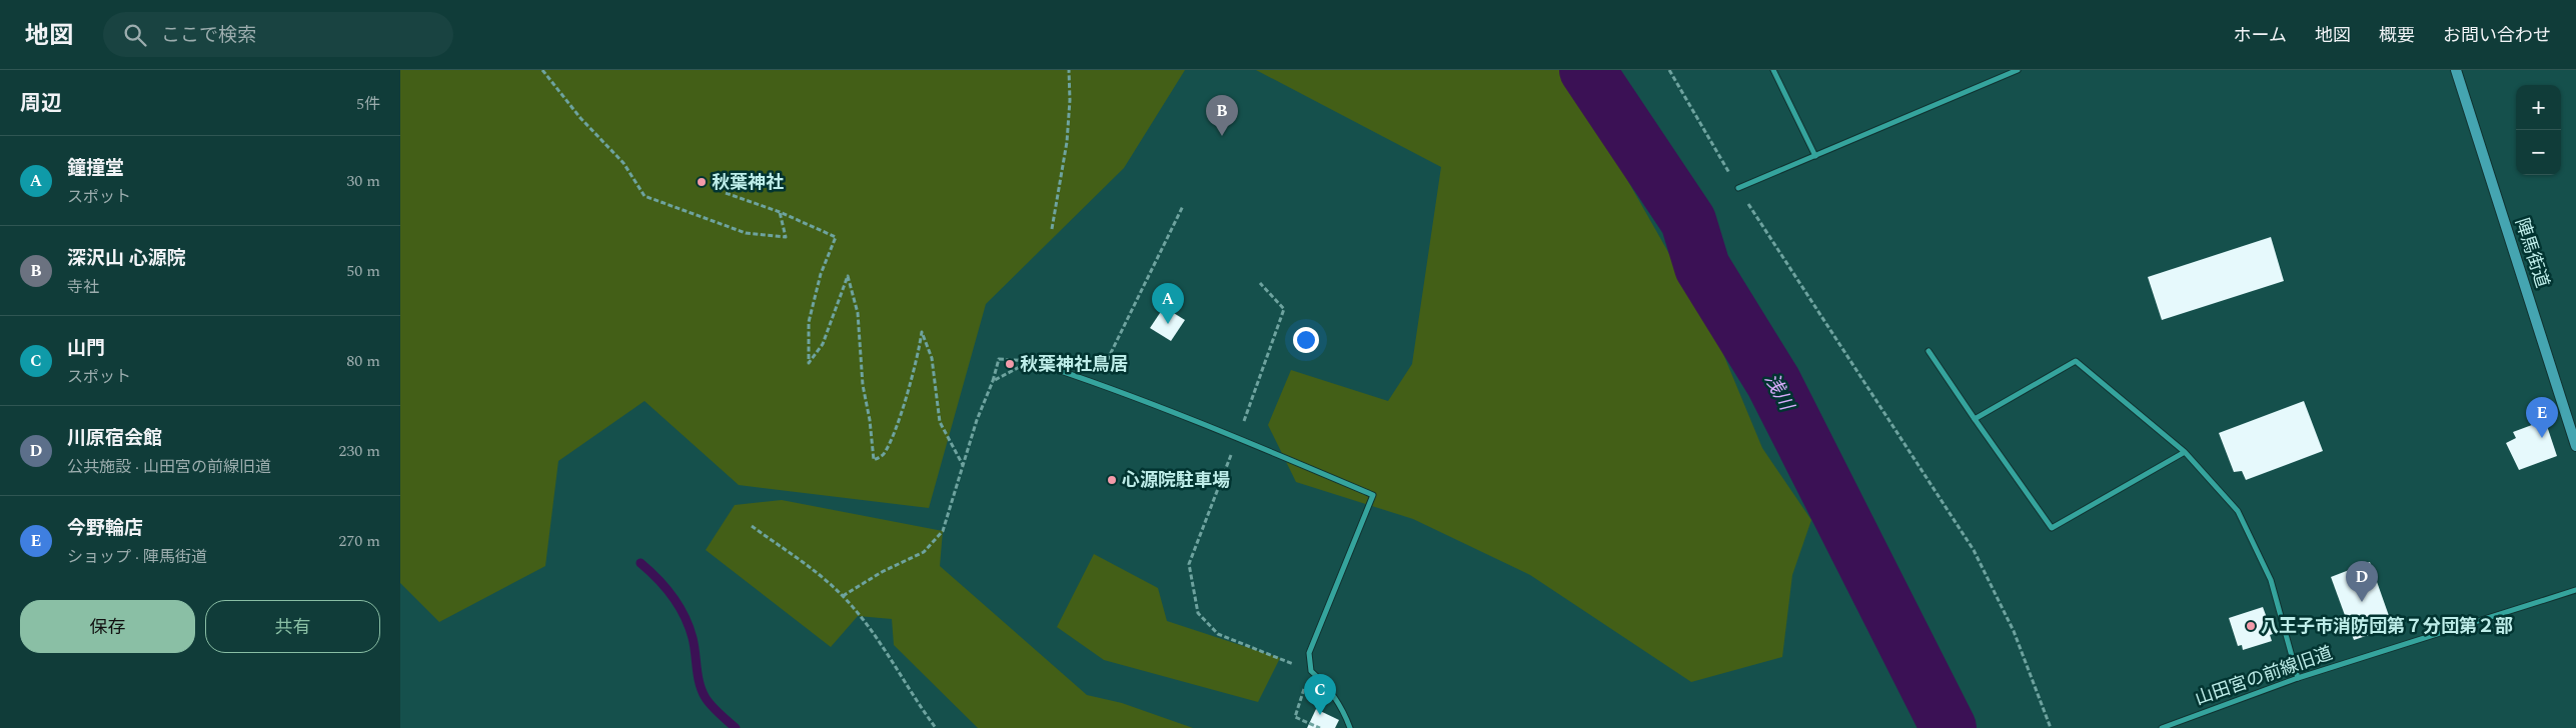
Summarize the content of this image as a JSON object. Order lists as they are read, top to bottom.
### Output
{
  "streets": {
    "main road": ["陣馬街道"],
    "street": ["山田宮の前線旧道"]
  },
  "water": ["浅川"],
  "places": [
    "秋葉神社",
    "秋葉神社鳥居",
    "心源院駐車場",
    "八王子市消防団第７分団第２部"
  ],
  "page": {
    "header": "地図",
    "search": "ここで検索",
    "nav": [
      "ホーム",
      "地図",
      "概要",
      "お問い合わせ"
    ],
    "heading": ["周辺", "5件"],
    "map_buttons": ["+", "−"],
    "pins": [
      "B",
      "A",
      "E",
      "D",
      "C"
    ],
    "list": [
      {
        "mark": "A",
        "name": "鐘撞堂",
        "note": "スポット",
        "value": "30 m"
      },
      {
        "mark": "B",
        "name": "深沢山 心源院",
        "note": "寺社",
        "value": "50 m"
      },
      {
        "mark": "C",
        "name": "山門",
        "note": "スポット",
        "value": "80 m"
      },
      {
        "mark": "D",
        "name": "川原宿会館",
        "note": "公共施設 · 山田宮の前線旧道",
        "value": "230 m"
      },
      {
        "mark": "E",
        "name": "今野輪店",
        "note": "ショップ · 陣馬街道",
        "value": "270 m"
      }
    ],
    "buttons": ["保存", "共有"]
  }
}
